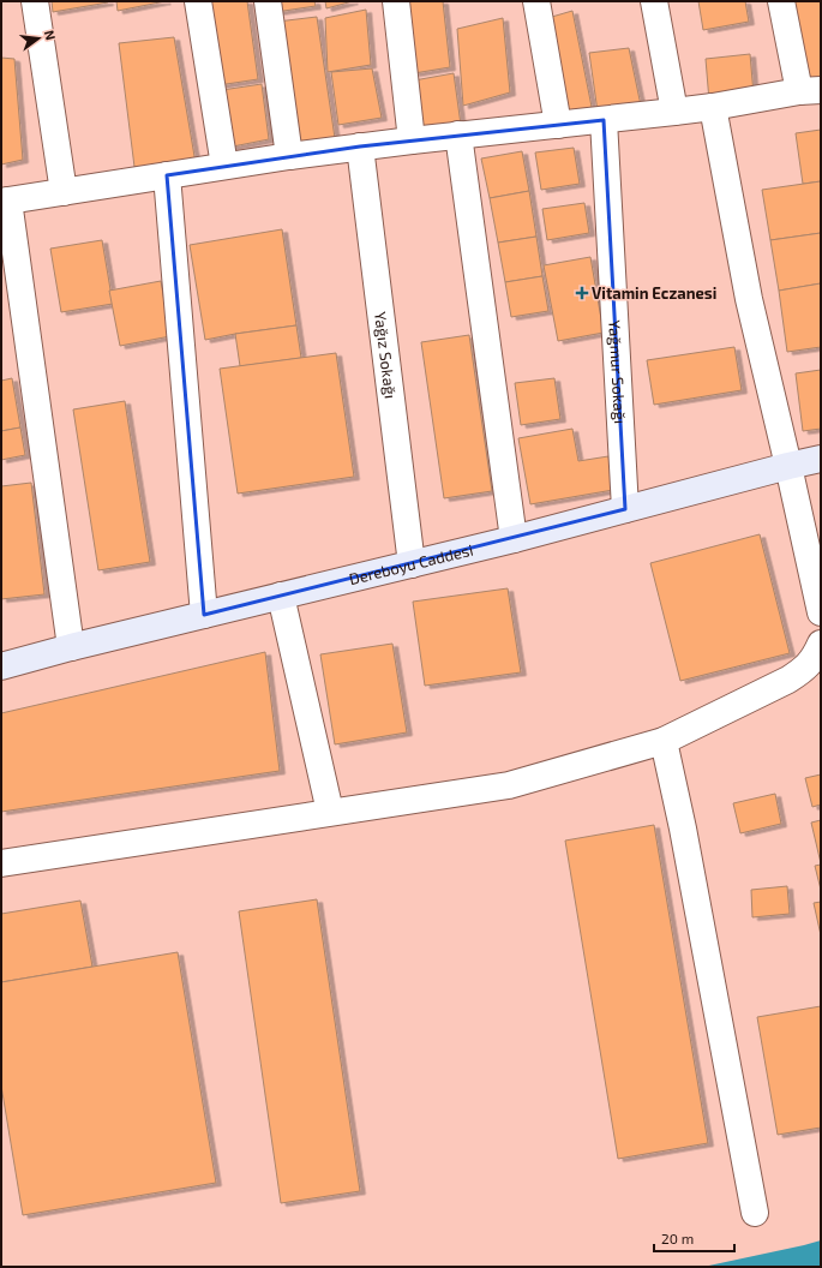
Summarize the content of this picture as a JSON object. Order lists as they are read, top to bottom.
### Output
{
  "streets": {
    "main road": ["Dereboyu Caddesi"],
    "street": ["Yağız Sokağı", "Yağmur Sokağı"]
  },
  "crossings": [
    ["Yağız Sokağı", "Dereboyu Caddesi"],
    ["Yağmur Sokağı", "Dereboyu Caddesi"]
  ],
  "places": {
    "health": ["Vitamin Eczanesi"]
  },
  "scale_bar": "20 m",
  "north": "right"
}
